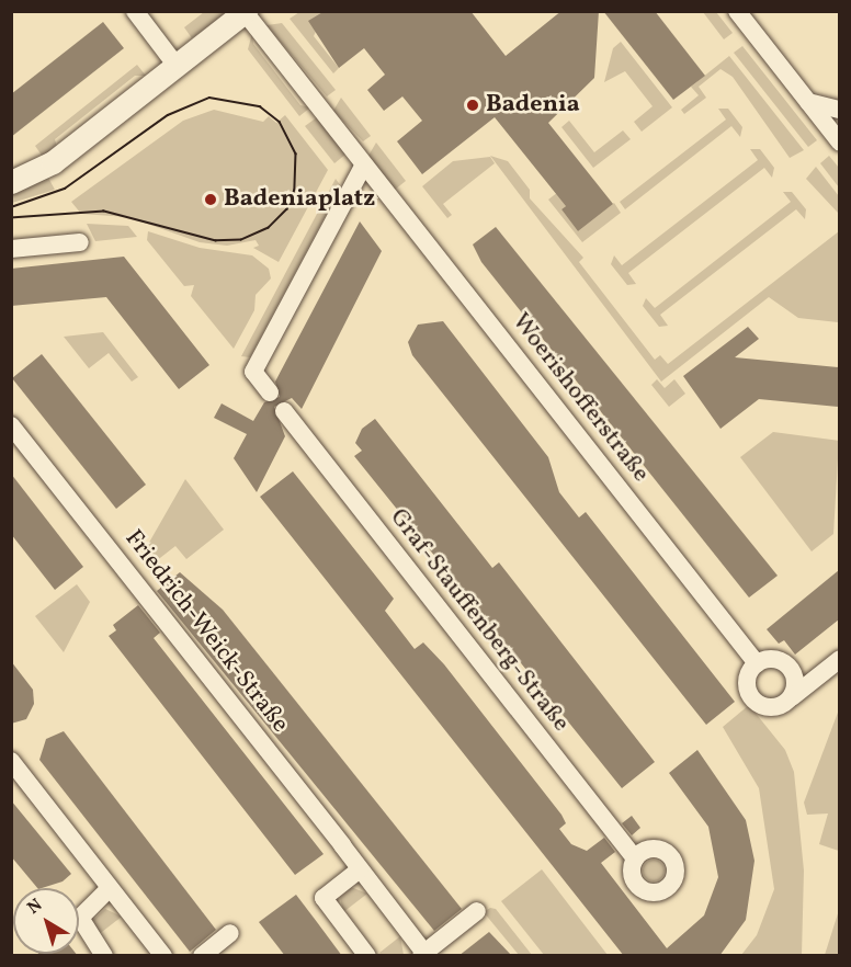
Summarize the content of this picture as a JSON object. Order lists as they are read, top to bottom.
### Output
{
  "streets": {
    "street": ["Woerishofferstraße", "Graf-Stauffenberg-Straße", "Friedrich-Weick-Straße"]
  },
  "places": ["Badenia", "Badeniaplatz"],
  "north": "top left"
}
